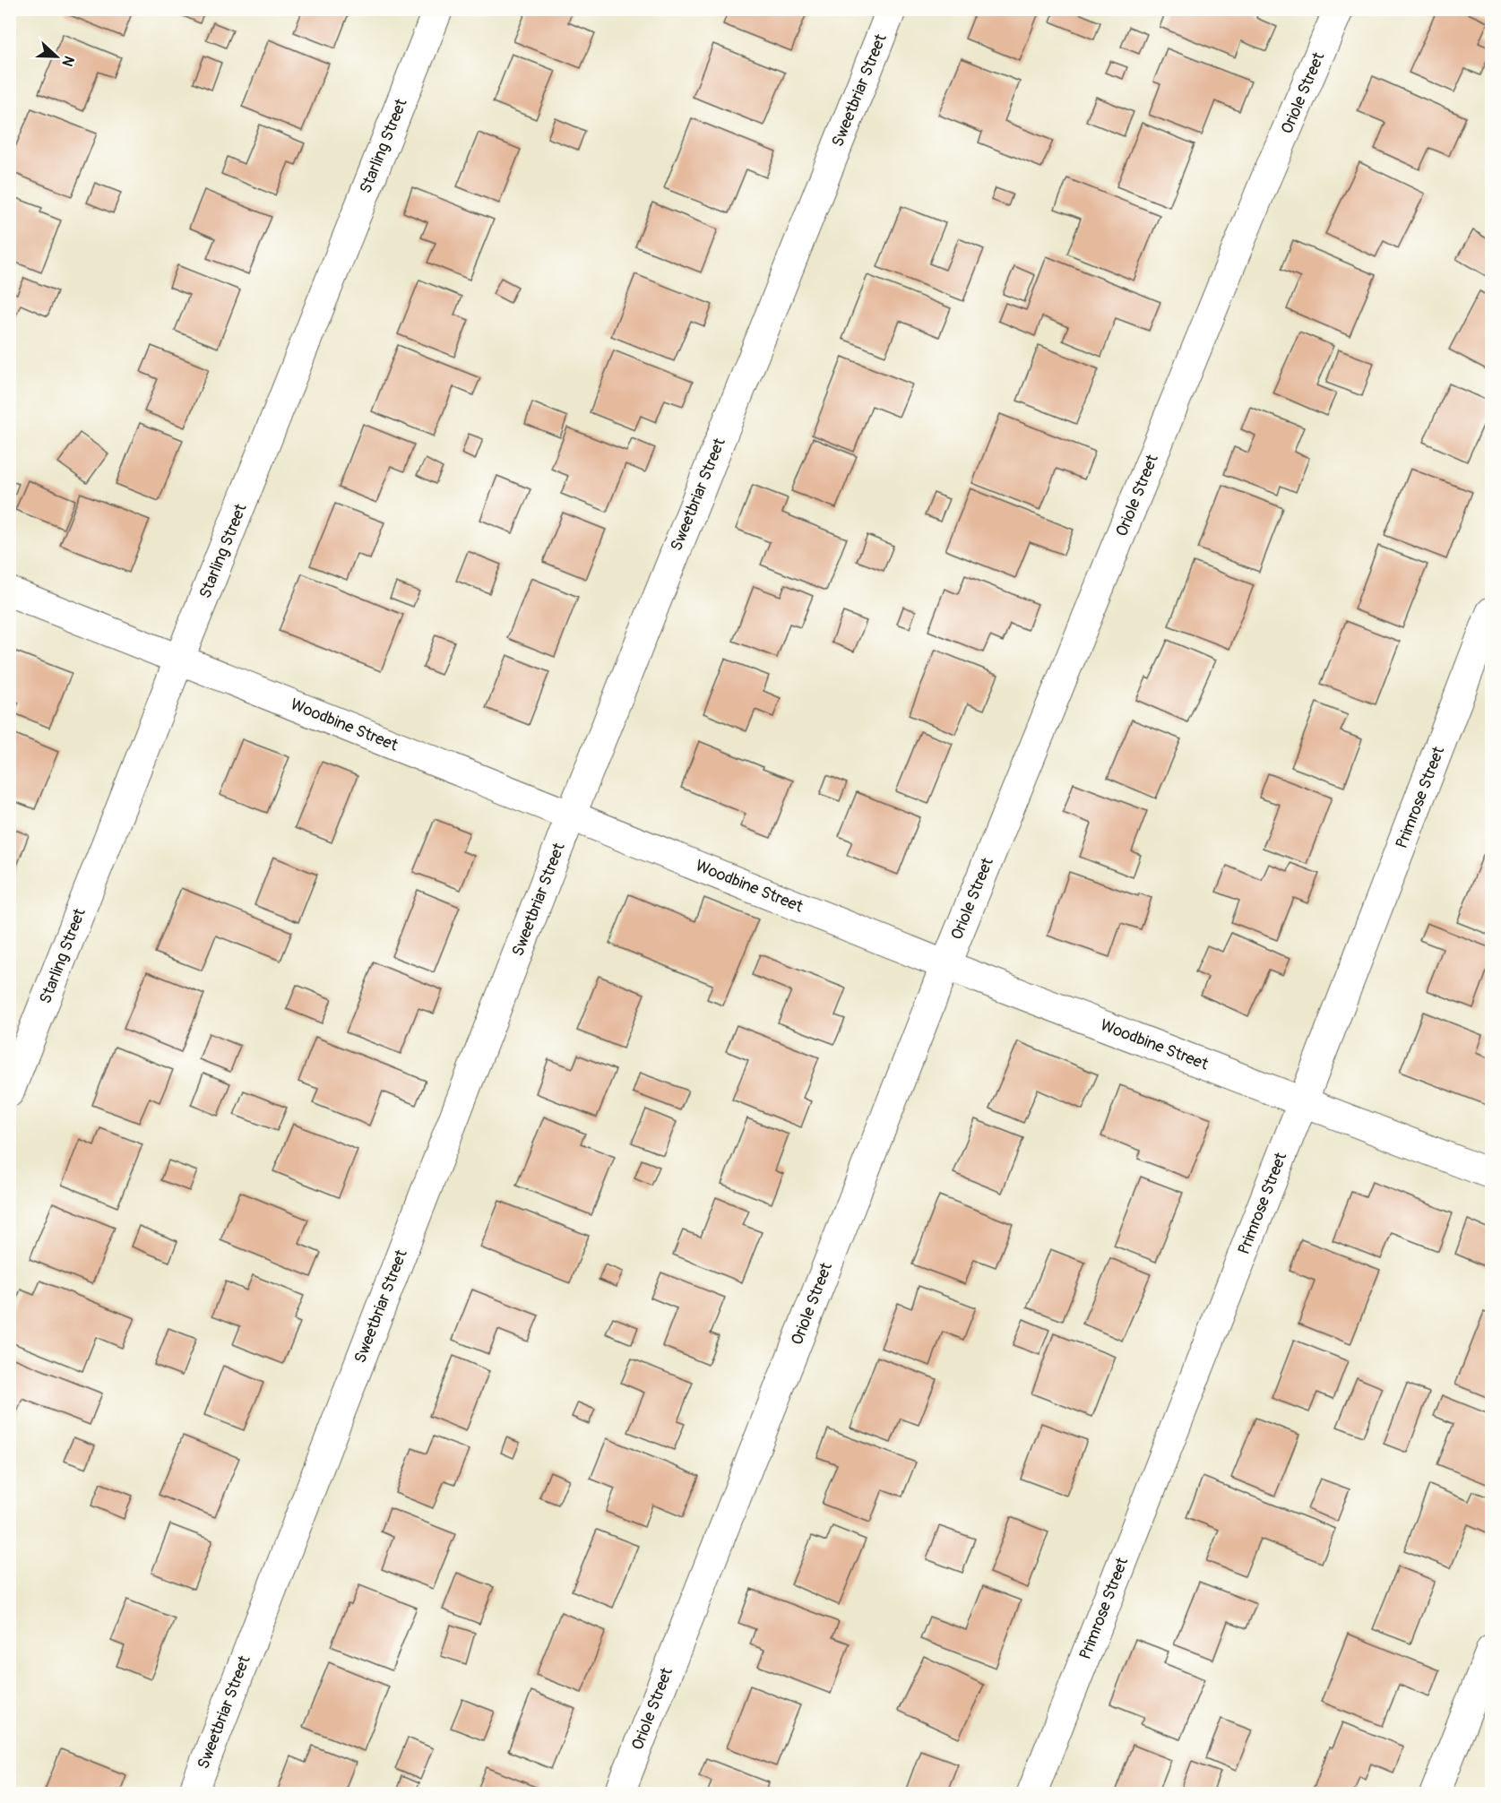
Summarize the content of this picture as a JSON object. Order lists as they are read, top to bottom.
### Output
{
  "streets": {
    "street": [
      "Sweetbriar Street",
      "Oriole Street",
      "Starling Street",
      "Woodbine Street",
      "Primrose Street"
    ]
  },
  "crossings": [
    ["Sweetbriar Street", "Woodbine Street"],
    ["Oriole Street", "Woodbine Street"],
    ["Starling Street", "Woodbine Street"],
    ["Woodbine Street", "Primrose Street"]
  ],
  "north": "right"
}
